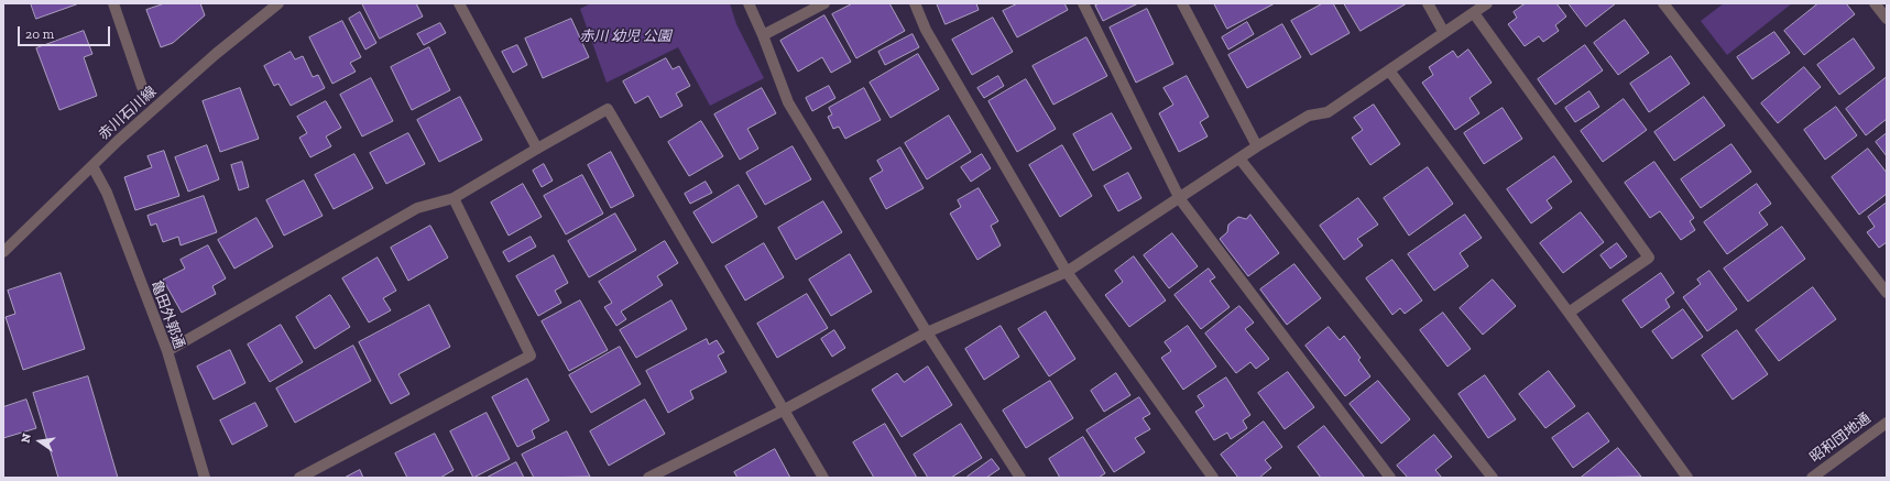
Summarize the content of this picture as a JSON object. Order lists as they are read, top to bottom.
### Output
{
  "streets": {
    "street": ["赤川石川線", "亀田外郭通", "昭和団地通"]
  },
  "crossings": [
    ["赤川石川線", "亀田外郭通"]
  ],
  "parks": ["赤川 幼児 公園"],
  "scale_bar": "20 m",
  "north": "left"
}
